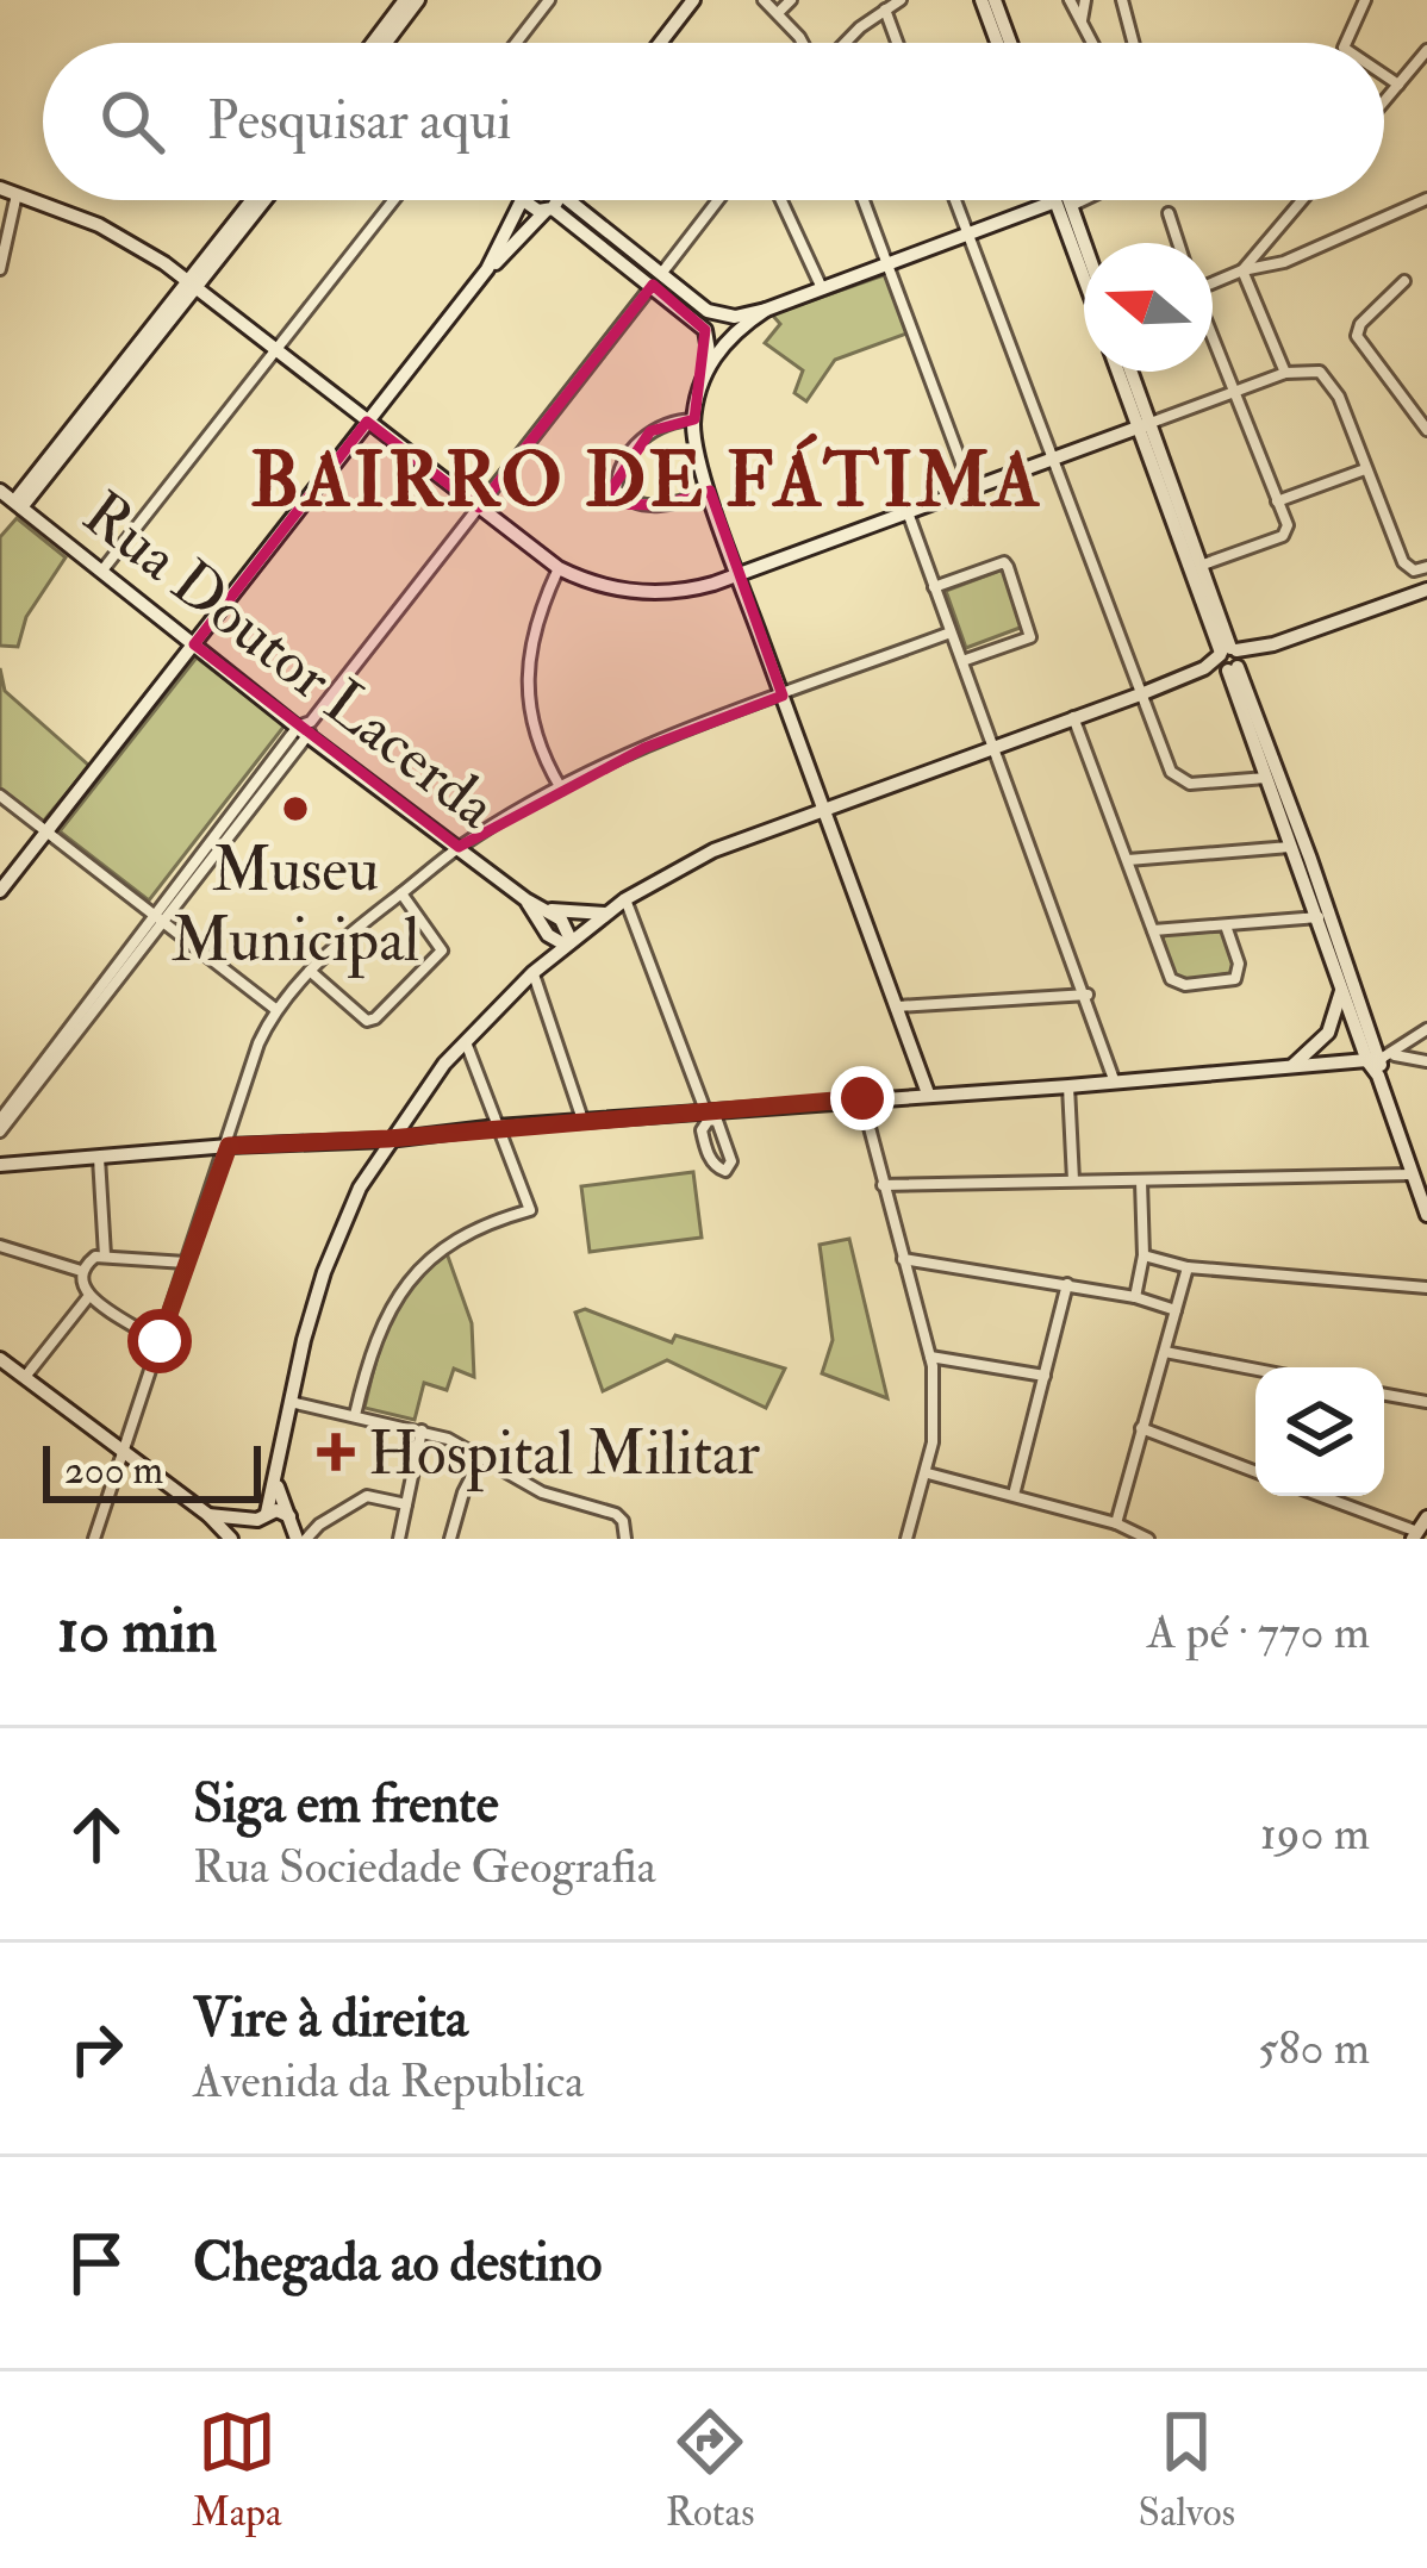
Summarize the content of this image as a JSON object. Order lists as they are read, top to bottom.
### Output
{
  "streets": {
    "street": ["Rua Doutor Lacerda"]
  },
  "districts": ["BAIRRO DE FÁTIMA"],
  "places": {
    "other": ["Museu Municipal"],
    "health": ["Hospital Militar"]
  },
  "scale_bar": "200 m",
  "north": "left",
  "page": {
    "search": "Pesquisar aqui",
    "scale": "200 m",
    "heading": ["10 min", "A pé · 770 m"],
    "list": [
      ["Siga em frente", "Rua Sociedade Geografia", "190 m"],
      ["Vire à direita", "Avenida da Republica", "580 m"],
      "Chegada ao destino"
    ],
    "nav": ["Mapa", "Rotas", "Salvos"]
  }
}
